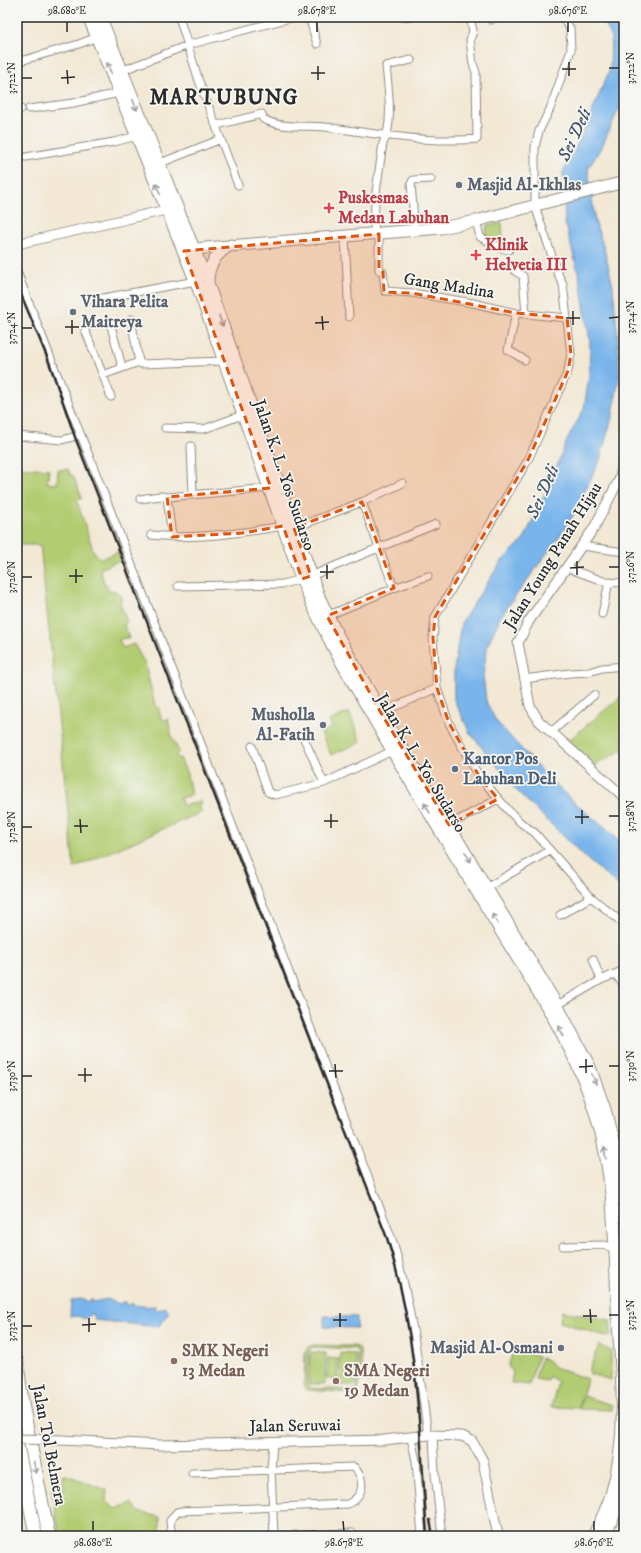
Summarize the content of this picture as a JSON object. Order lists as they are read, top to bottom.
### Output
{
  "streets": {
    "highway": ["Jalan K. L. Yos Sudarso", "Jalan Tol Belmera"],
    "street": ["Gang Madina", "Jalan Young Panah Hijau", "Jalan Seruwai"]
  },
  "districts": ["MARTUBUNG"],
  "water": ["Sei Deli"],
  "places": {
    "other": [
      "Masjid Al-Ikhlas",
      "Vihara Pelita Maitreya",
      "Musholla Al-Fatih",
      "Kantor Pos Labuhan Deli",
      "Masjid Al-Osmani",
      "SMK Negeri 13 Medan",
      "SMA Negeri 19 Medan"
    ],
    "health": ["Puskesmas Medan Labuhan", "Klinik Helvetia III"]
  },
  "coordinates": [
    "98.680°E",
    "98.678°E",
    "98.676°E",
    "3.722°N",
    "3.724°N",
    "3.726°N",
    "3.728°N",
    "3.730°N",
    "3.732°N"
  ]
}
